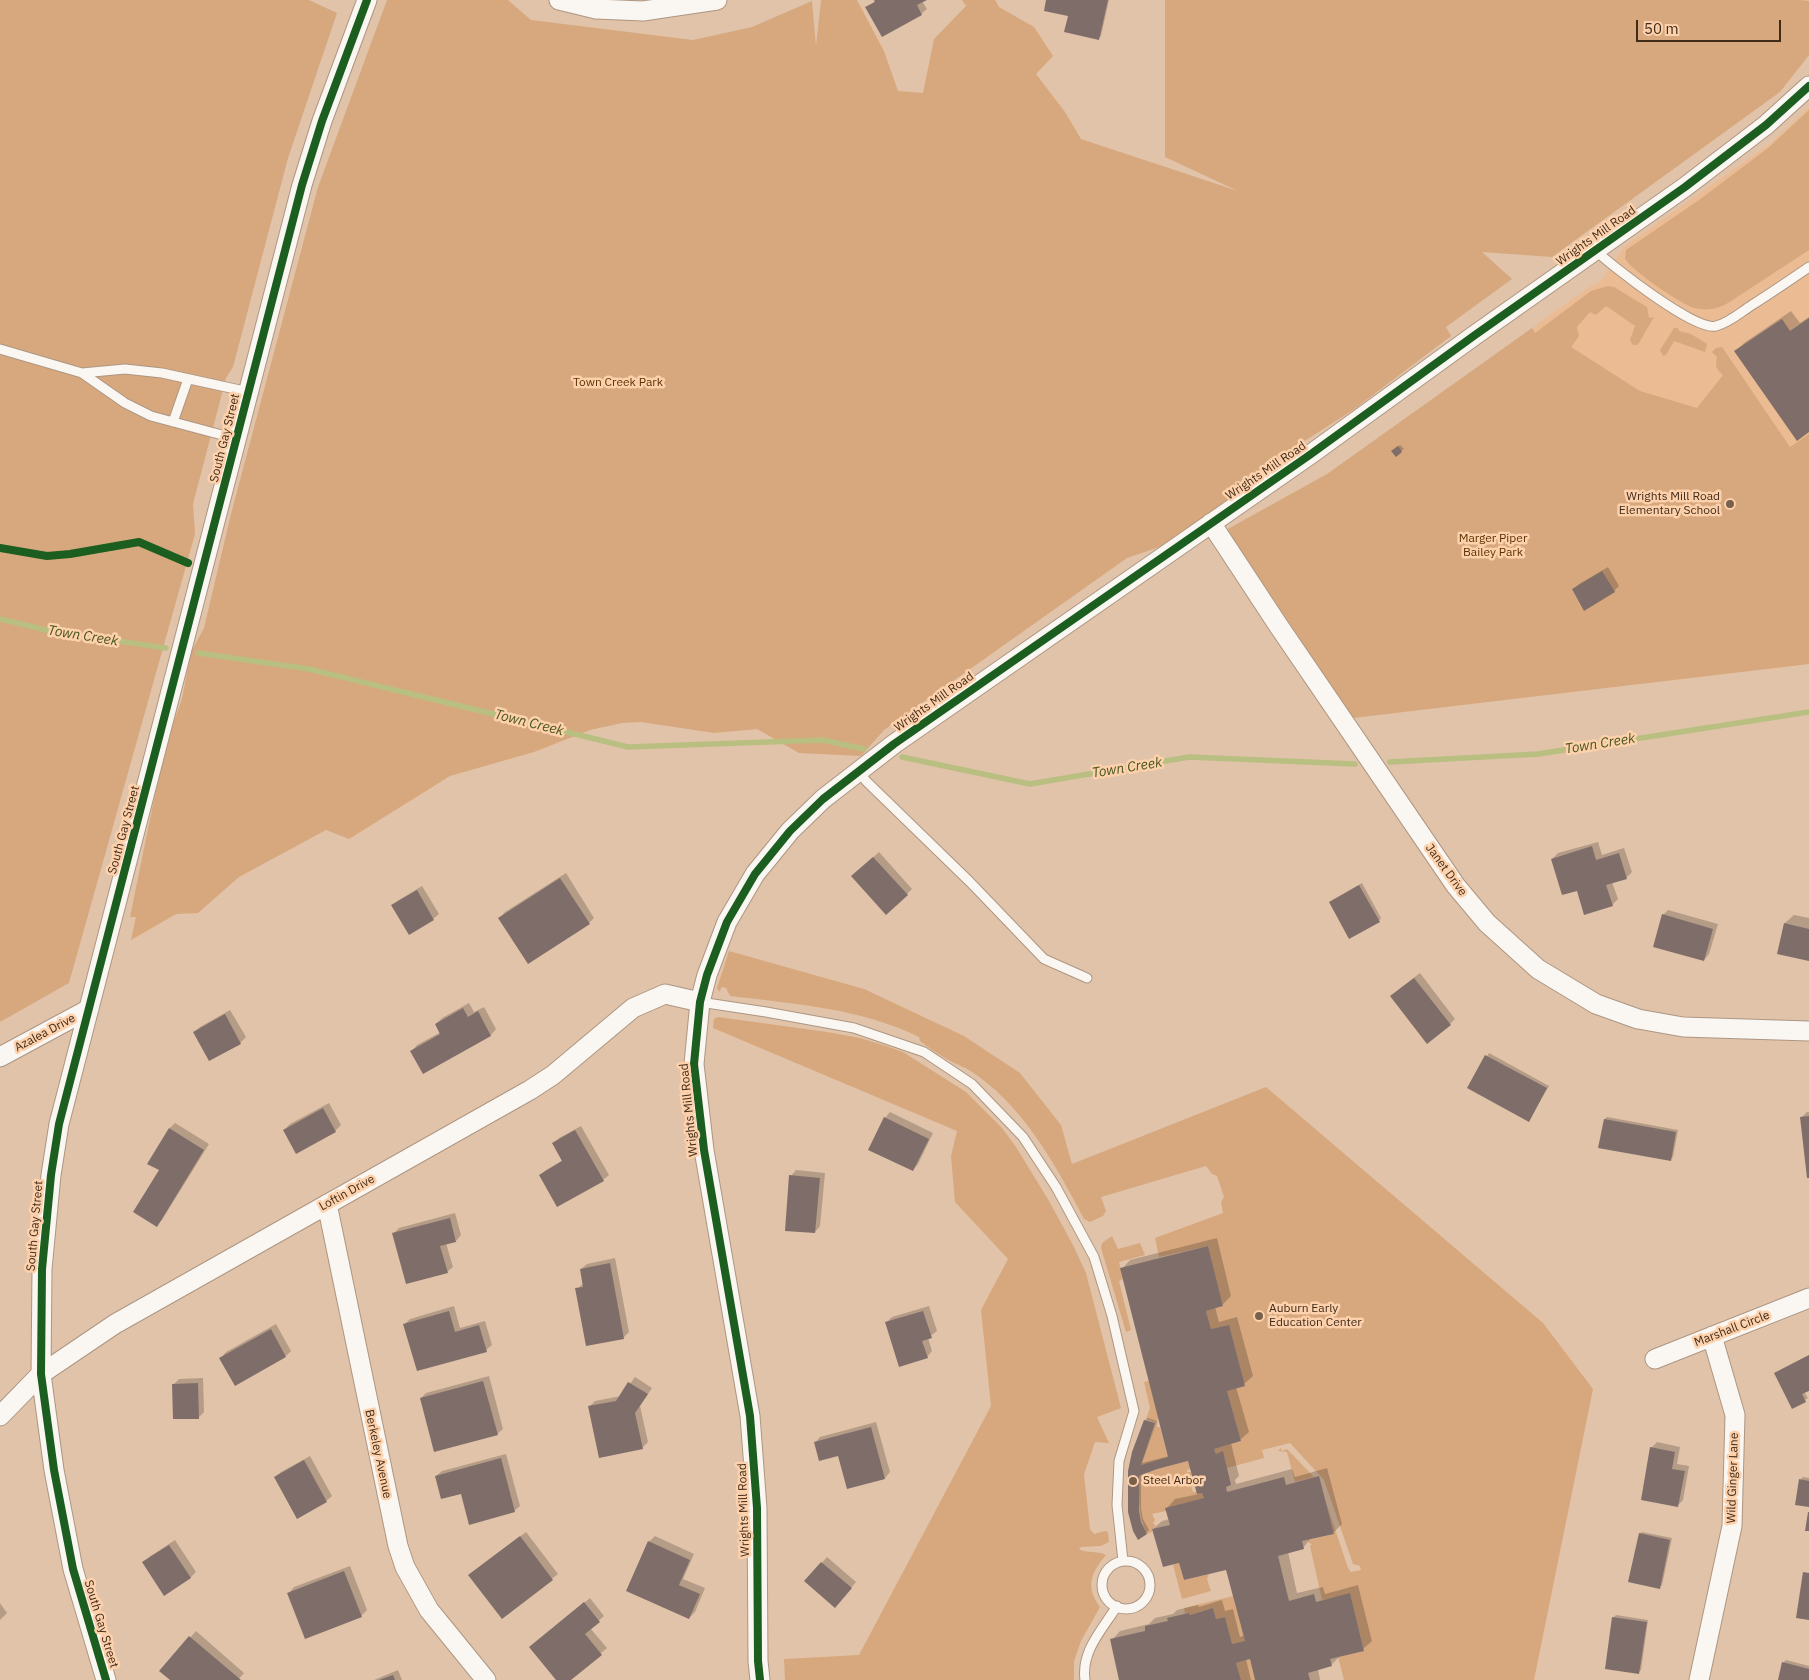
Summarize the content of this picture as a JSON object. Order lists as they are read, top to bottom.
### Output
{
  "streets": {
    "street": [
      "Wrights Mill Road",
      "South Gay Street",
      "Janet Drive",
      "Azalea Drive",
      "Loftin Drive",
      "Marshall Circle",
      "Berkeley Avenue",
      "Wild Ginger Lane"
    ]
  },
  "crossings": [
    ["Wrights Mill Road", "Janet Drive"],
    ["Wrights Mill Road", "Loftin Drive"],
    ["South Gay Street", "Azalea Drive"],
    ["South Gay Street", "Loftin Drive"],
    ["Loftin Drive", "Berkeley Avenue"],
    ["Marshall Circle", "Wild Ginger Lane"]
  ],
  "water": ["Town Creek"],
  "parks": ["Town Creek Park", "Marger Piper Bailey Park"],
  "places": ["Wrights Mill Road Elementary School", "Auburn Early Education Center", "Steel Arbor"],
  "scale_bar": "50 m"
}
